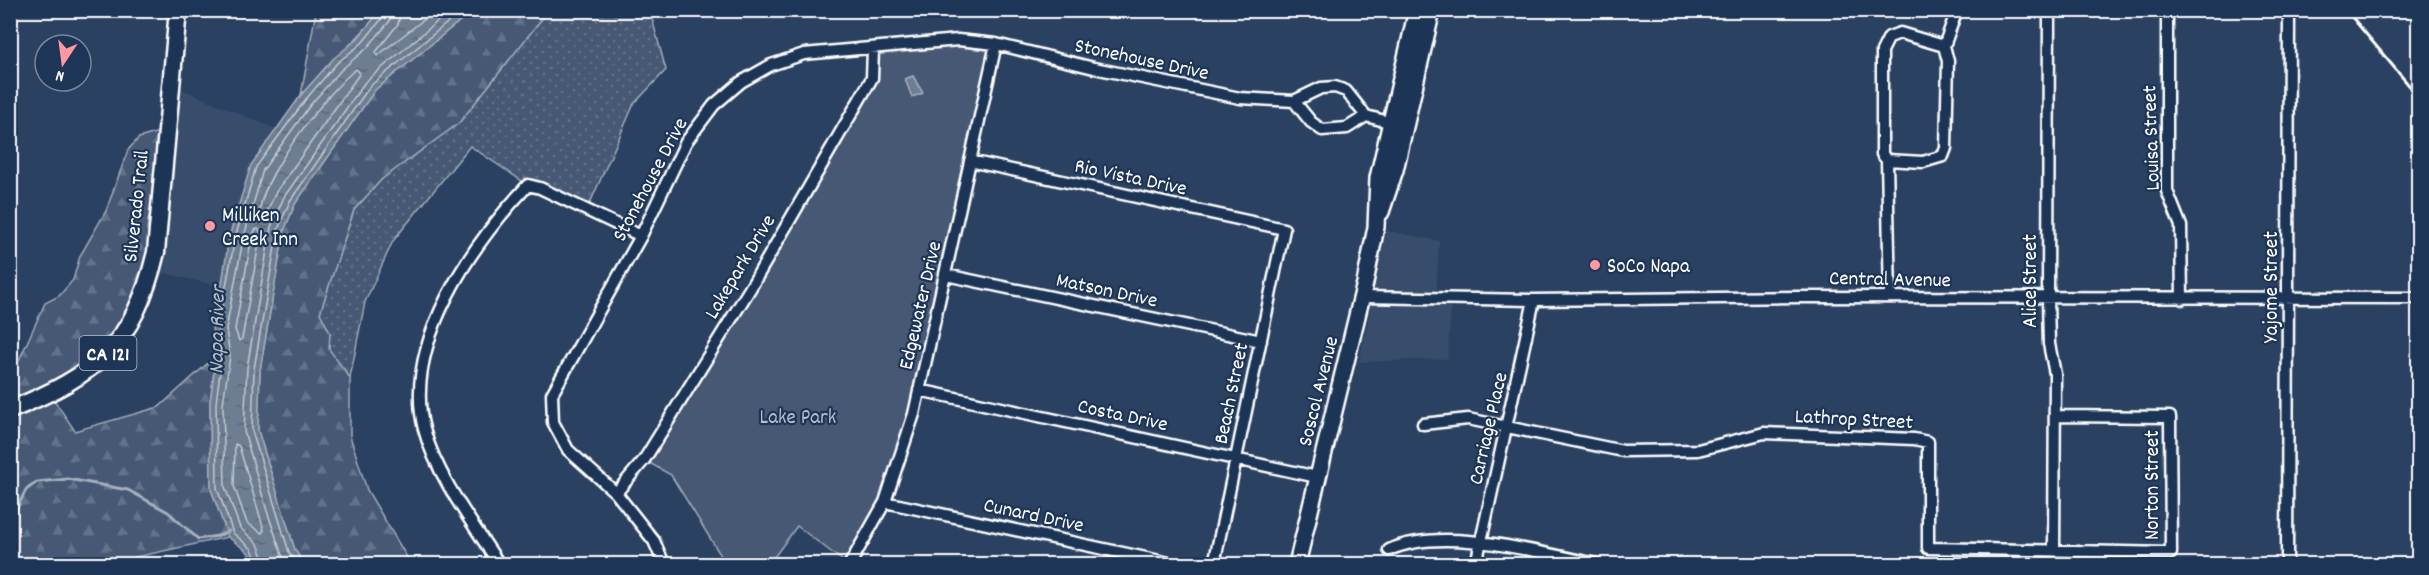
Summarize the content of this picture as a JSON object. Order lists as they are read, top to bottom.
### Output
{
  "streets": {
    "main road": ["Silverado Trail", "CA 121", "Soscol Avenue"],
    "street": [
      "Stonehouse Drive",
      "Louisa Street",
      "Rio Vista Drive",
      "Lakepark Drive",
      "Central Avenue",
      "Alice Street",
      "Yajome Street",
      "Matson Drive",
      "Edgewater Drive",
      "Beach Street",
      "Costa Drive",
      "Lathrop Street",
      "Carriage Place",
      "Norton Street",
      "Cunard Drive"
    ]
  },
  "crossings": [
    ["Stonehouse Drive", "Lakepark Drive"],
    ["Stonehouse Drive", "Edgewater Drive"],
    ["Louisa Street", "Central Avenue"],
    ["Rio Vista Drive", "Edgewater Drive"],
    ["Rio Vista Drive", "Beach Street"],
    ["Central Avenue", "Alice Street"],
    ["Central Avenue", "Yajome Street"],
    ["Central Avenue", "Soscol Avenue"],
    ["Central Avenue", "Carriage Place"],
    ["Alice Street", "Lathrop Street"],
    ["Alice Street", "Norton Street"],
    ["Matson Drive", "Edgewater Drive"],
    ["Matson Drive", "Beach Street"],
    ["Edgewater Drive", "Costa Drive"],
    ["Edgewater Drive", "Cunard Drive"],
    ["Soscol Avenue", "Costa Drive"],
    ["Beach Street", "Costa Drive"],
    ["Lathrop Street", "Carriage Place"],
    ["Lathrop Street", "Norton Street"]
  ],
  "water": ["Napa River"],
  "parks": ["Lake Park"],
  "places": ["Milliken Creek Inn", "SoCo Napa"],
  "north": "bottom"
}
